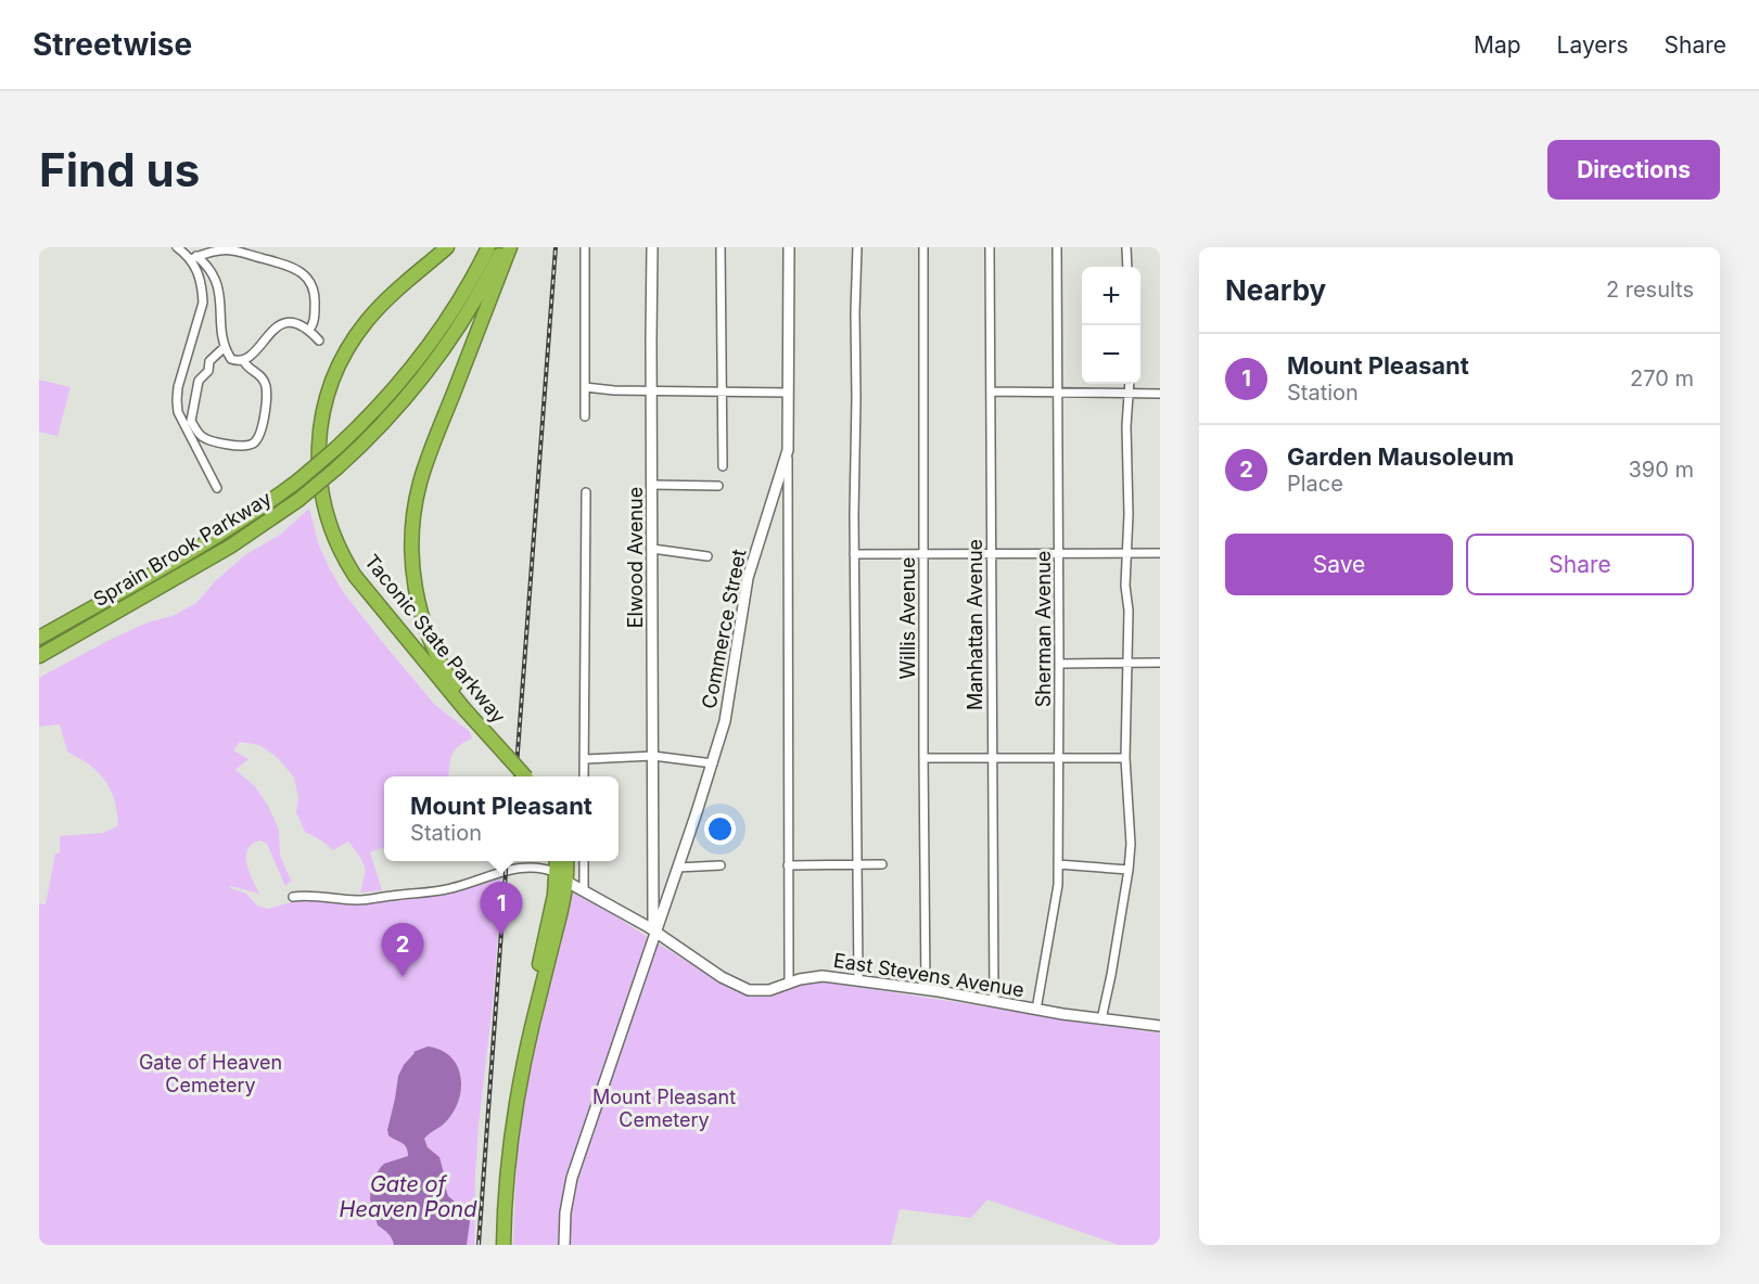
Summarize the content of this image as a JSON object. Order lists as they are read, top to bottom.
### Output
{
  "streets": {
    "highway": ["Sprain Brook Parkway", "Taconic State Parkway"],
    "street": [
      "Elwood Avenue",
      "Willis Avenue",
      "Manhattan Avenue",
      "Commerce Street",
      "Sherman Avenue",
      "East Stevens Avenue"
    ]
  },
  "crossings": [
    ["Elwood Avenue", "Commerce Street"],
    ["Willis Avenue", "East Stevens Avenue"],
    ["Manhattan Avenue", "East Stevens Avenue"],
    ["Commerce Street", "East Stevens Avenue"],
    ["Sherman Avenue", "East Stevens Avenue"]
  ],
  "water": ["Gate of Heaven Pond"],
  "parks": ["Gate of Heaven Cemetery", "Mount Pleasant Cemetery"],
  "page": {
    "header": "Streetwise",
    "nav": ["Map", "Layers", "Share"],
    "buttons": [
      "Directions",
      ["Save", "Share"]
    ],
    "title": "Find us",
    "heading": ["Nearby", "2 results"],
    "map_buttons": ["+", "−"],
    "list": [
      {
        "mark": "1",
        "name": "Mount Pleasant",
        "note": "Station",
        "value": "270 m"
      },
      {
        "mark": "2",
        "name": "Garden Mausoleum",
        "note": "Place",
        "value": "390 m"
      }
    ],
    "popup": ["Mount Pleasant", "Station"],
    "pins": ["1", "2"]
  }
}
